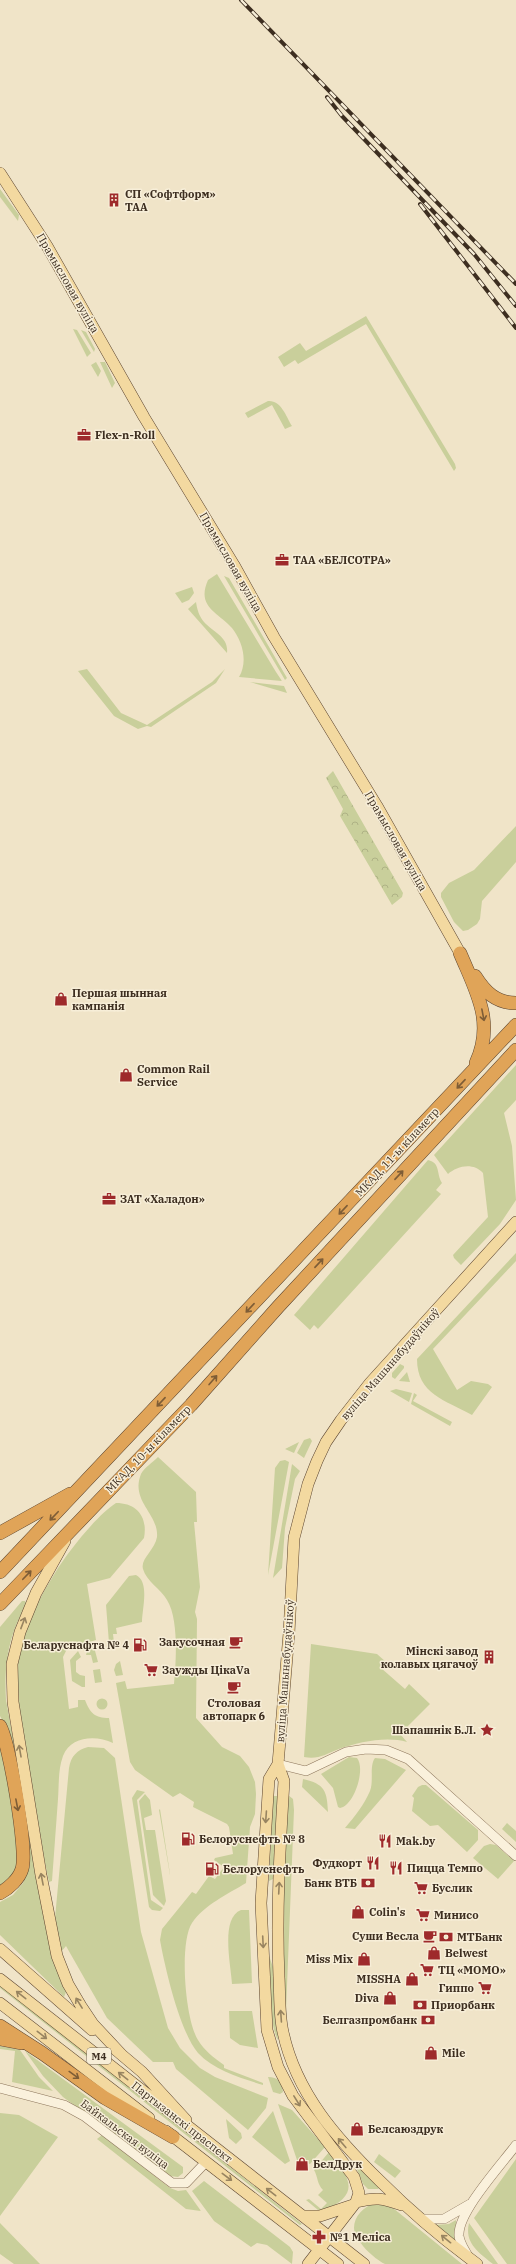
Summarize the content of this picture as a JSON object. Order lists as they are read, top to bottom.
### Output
{
  "streets": {
    "highway": ["МКАД, 11-ы кіламетр", "МКАД, 10-ы кіламетр"],
    "main road": [
      "Прамысловая вуліца",
      "вуліца Машынабудаўнікоў",
      "М4",
      "Партызанскі праспект"
    ],
    "street": ["Байкальская вуліца"]
  },
  "crossings": [
    ["МКАД, 11-ы кіламетр", "МКАД, 10-ы кіламетр"],
    ["Партызанскі праспект", "Байкальская вуліца"]
  ],
  "places": {
    "building": ["СП «Софтформ» ТАА", "Мінскі завод колавых цягачоў"],
    "office": ["Flex-n-Roll", "ТАА «БЕЛСОТРА»", "ЗАТ «Халадон»"],
    "shop": [
      "Першая шынная кампанія",
      "Common Rail Service",
      "Colin's",
      "Belwest",
      "Miss Mix",
      "MISSHA",
      "Diva",
      "Mile",
      "Белсаюздрук",
      "БелДрук"
    ],
    "cafe": ["Закусочная", "Столовая автопарк 6", "Суши Весла"],
    "fuel station": ["Беларуснафта № 4", "Белоруснефть № 8", "Белоруснефть"],
    "supermarket": [
      "Заужды ЦікаVа",
      "Буслик",
      "Минисо",
      "ТЦ «МОМО»",
      "Гиппо"
    ],
    "place": ["Шапашнік Б.Л."],
    "restaurant": ["Mak.by", "Фудкорт", "Пицца Темпо"],
    "bank": [
      "Банк ВТБ",
      "МТБанк",
      "Приорбанк",
      "Белгазпромбанк"
    ],
    "pharmacy": ["№1 Меліса"]
  }
}
